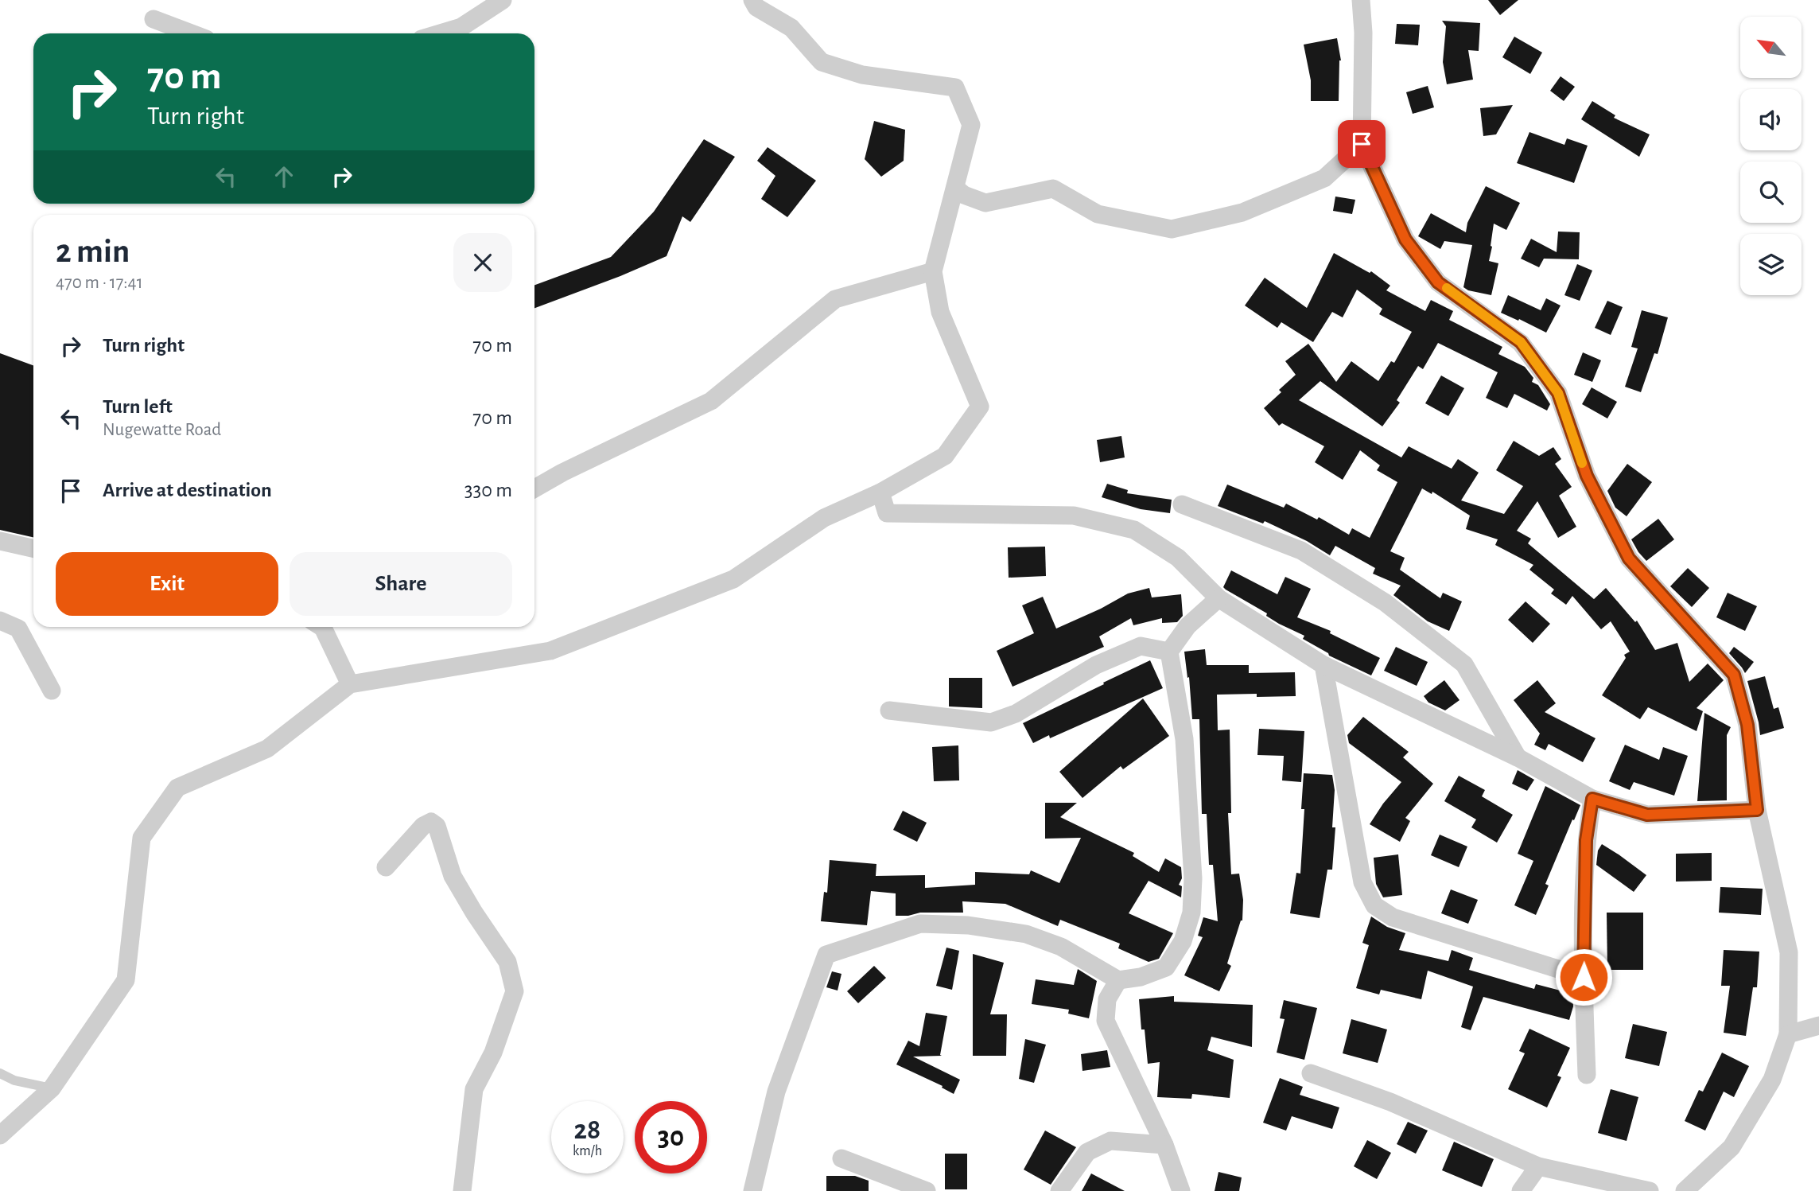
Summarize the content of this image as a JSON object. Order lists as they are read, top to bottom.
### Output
{
  "north": "top left",
  "page": {
    "turn": ["70 m", "Turn right"],
    "heading": ["2 min", "470 m · 17:41"],
    "list": [
      {
        "name": "Turn right",
        "value": "70 m"
      },
      {
        "name": "Turn left",
        "note": "Nugewatte Road",
        "value": "70 m"
      },
      {
        "name": "Arrive at destination",
        "value": "330 m"
      }
    ],
    "buttons": ["Exit", "Share"],
    "speed": "28 km/h",
    "limit": "30"
  }
}
